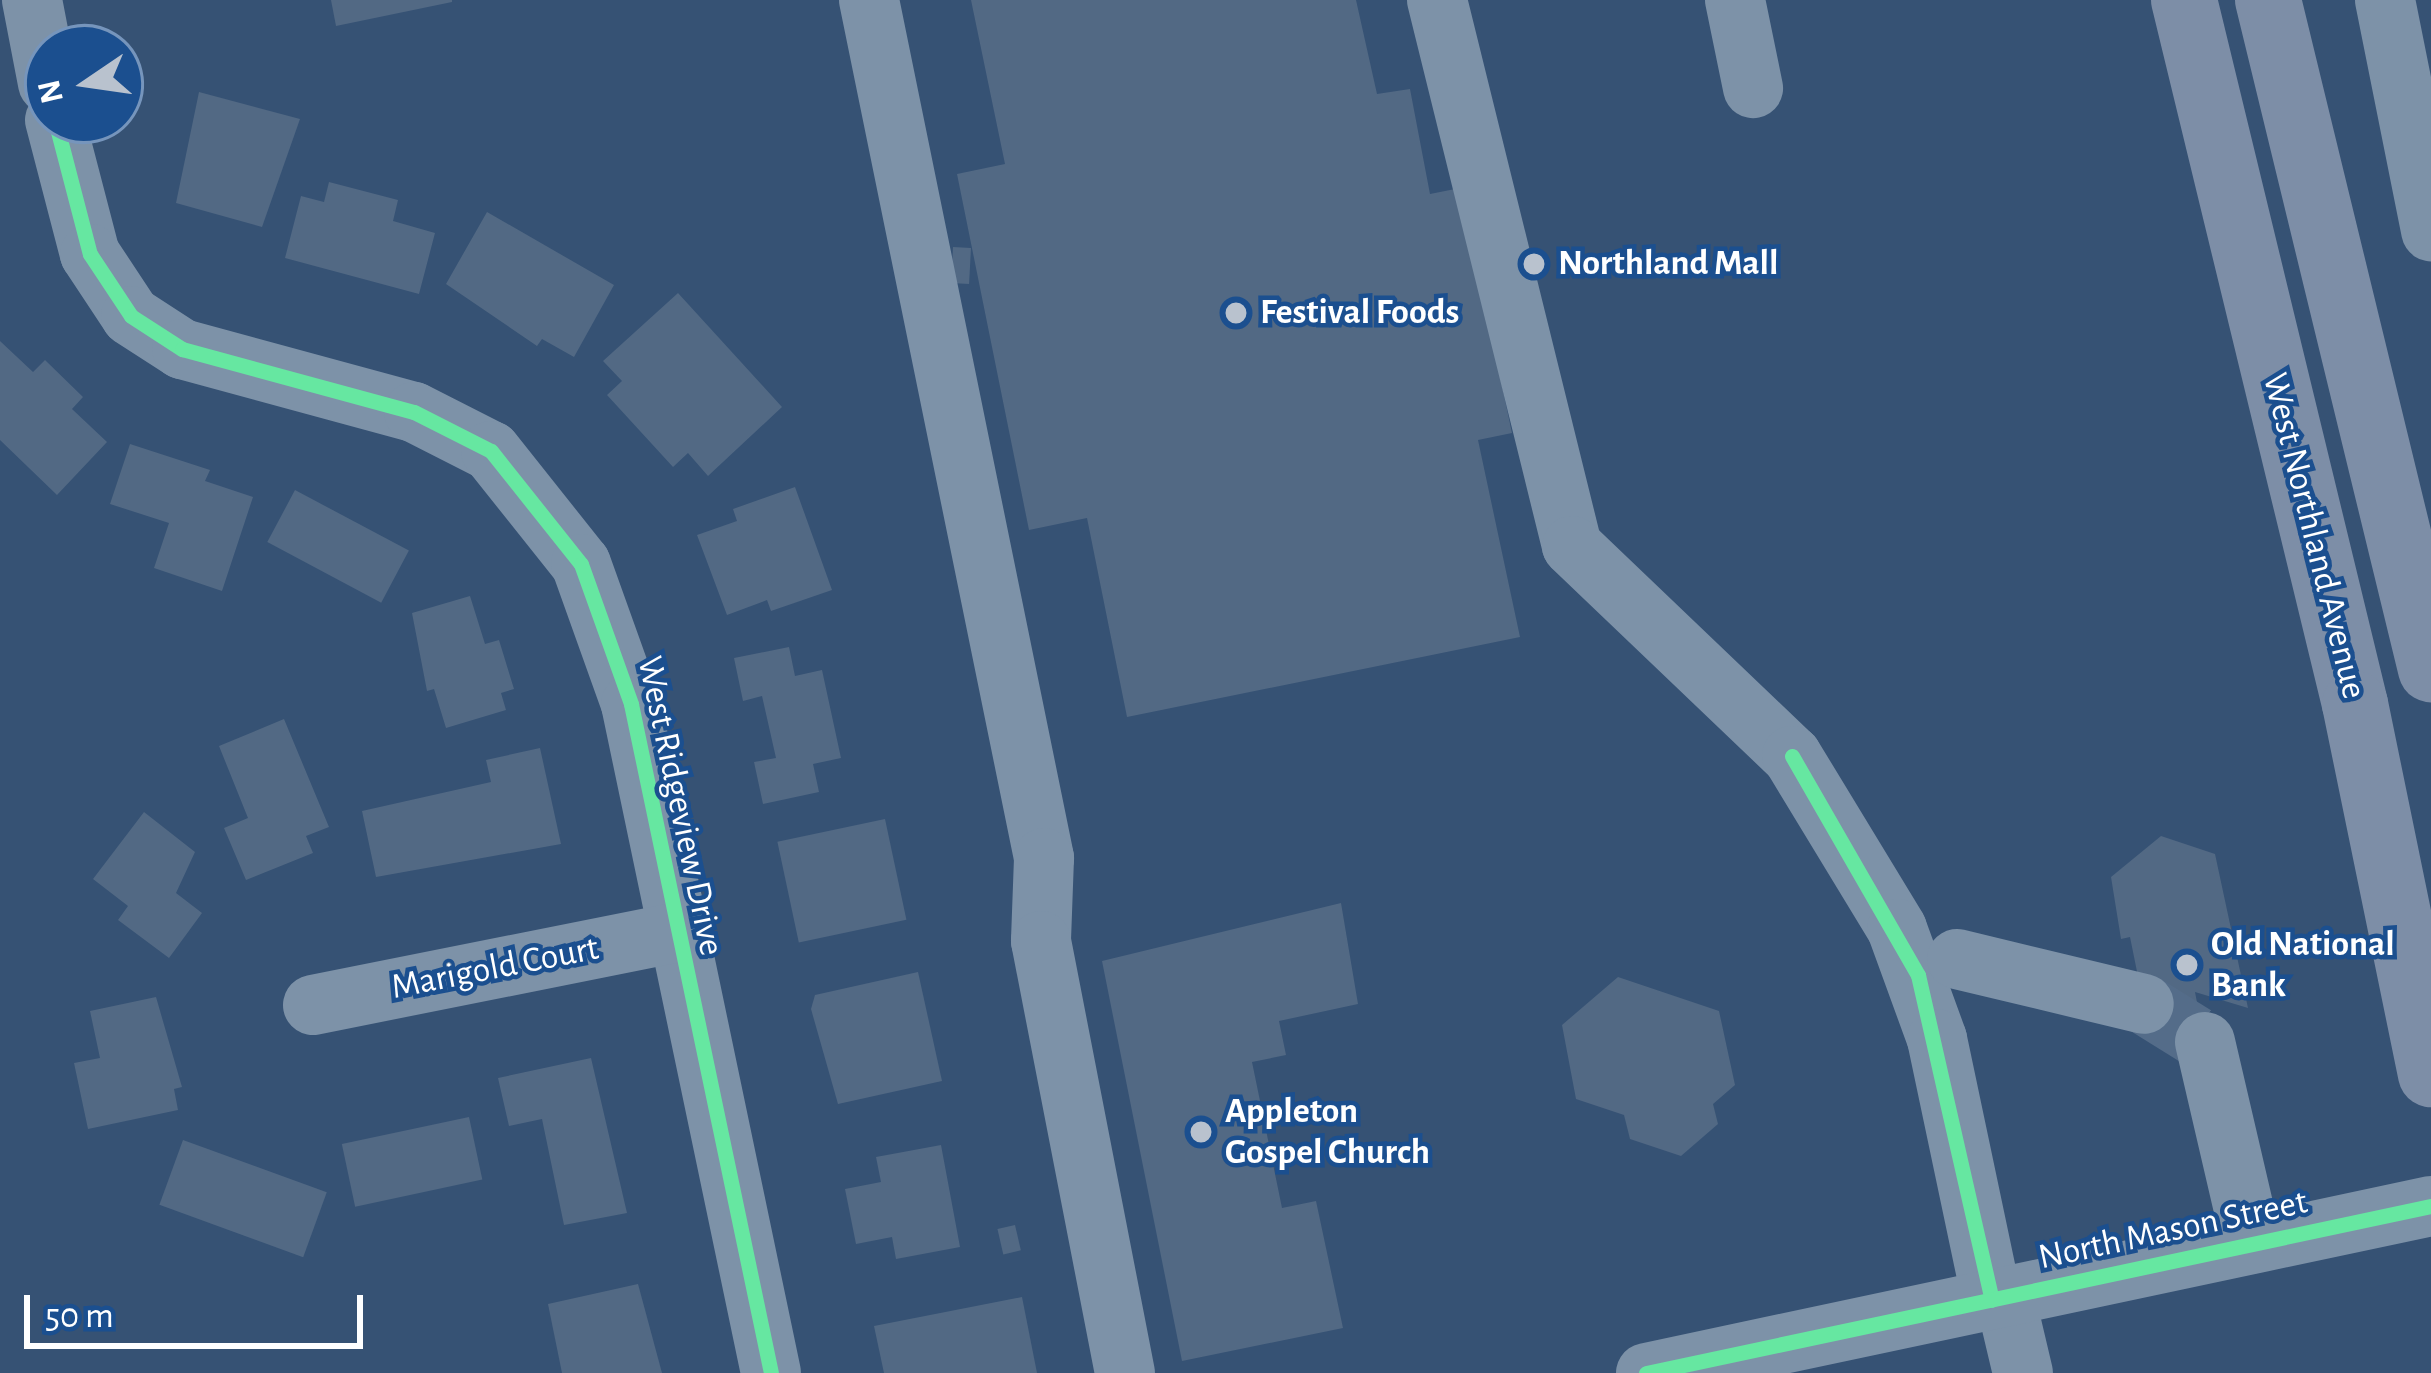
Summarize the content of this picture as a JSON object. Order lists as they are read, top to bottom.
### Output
{
  "streets": {
    "main road": ["West Northland Avenue"],
    "street": ["West Ridgeview Drive", "Marigold Court", "North Mason Street"]
  },
  "crossings": [
    ["West Ridgeview Drive", "Marigold Court"]
  ],
  "places": [
    "Northland Mall",
    "Festival Foods",
    "Old National Bank",
    "Appleton Gospel Church"
  ],
  "scale_bar": "50 m",
  "north": "left"
}
